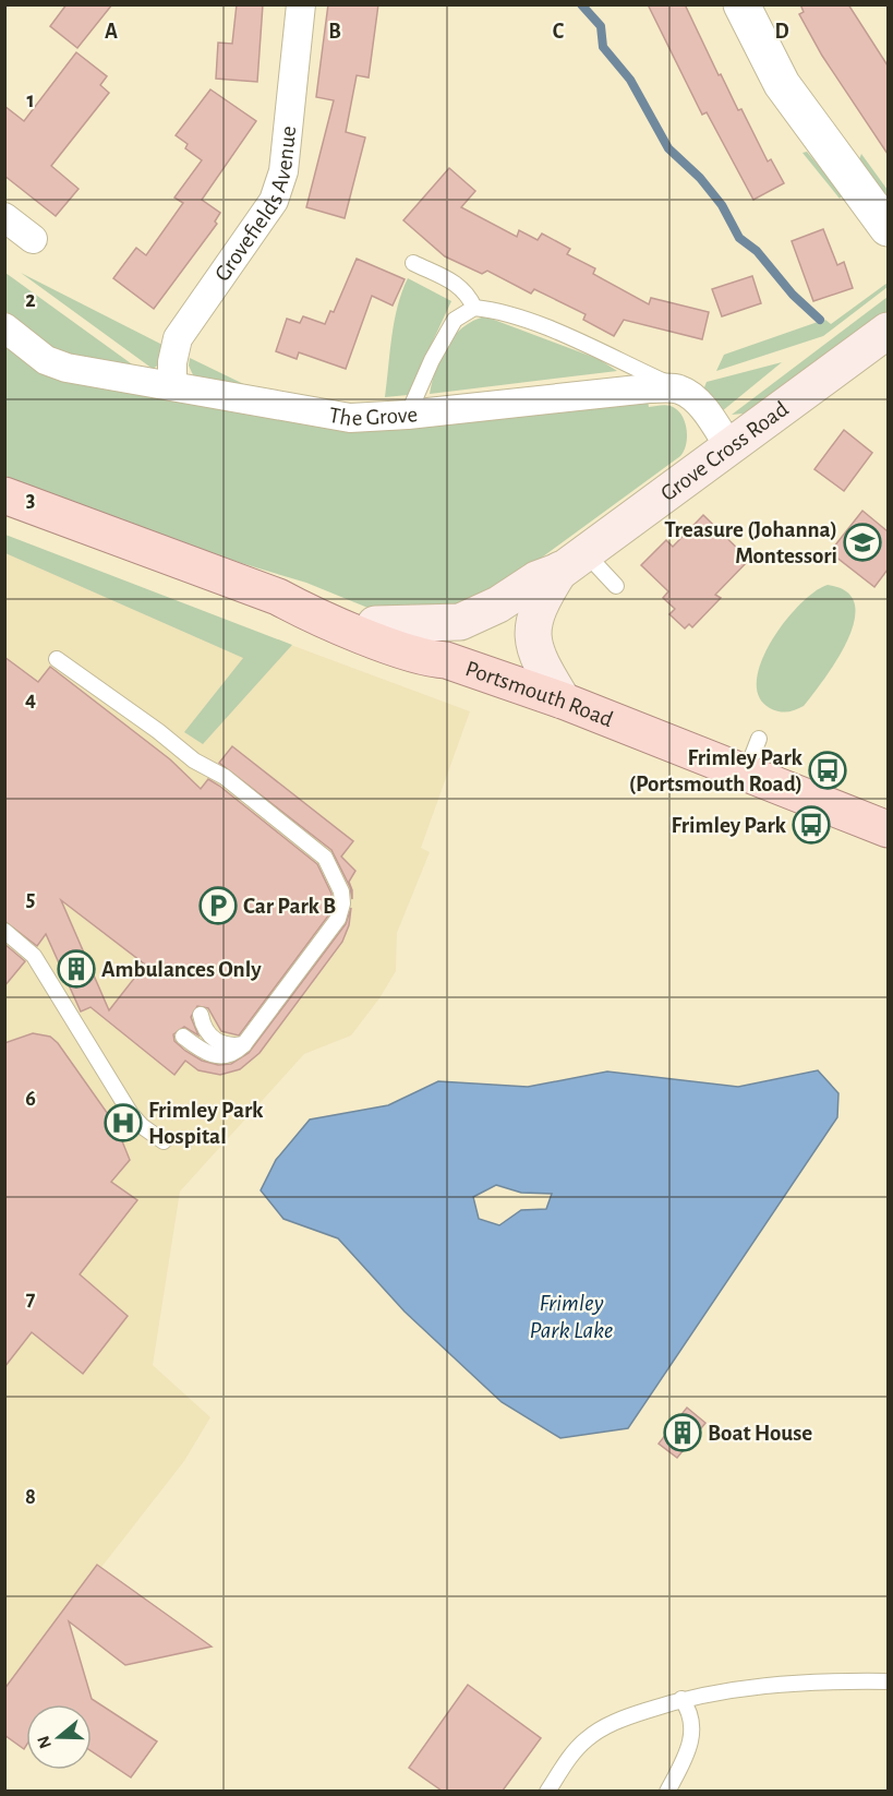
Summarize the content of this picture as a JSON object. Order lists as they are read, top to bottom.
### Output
{
  "streets": {
    "main road": ["Grove Cross Road", "Portsmouth Road"],
    "street": ["Grovefields Avenue", "The Grove"]
  },
  "crossings": [
    ["Grovefields Avenue", "The Grove"],
    ["Grove Cross Road", "Portsmouth Road"]
  ],
  "water": ["Frimley Park Lake"],
  "places": {
    "school or university": ["Treasure (Johanna) Montessori"],
    "bus stop": ["Frimley Park (Portsmouth Road)", "Frimley Park"],
    "parking": ["Car Park B"],
    "building": ["Ambulances Only", "Boat House"],
    "hospital": ["Frimley Park Hospital"]
  },
  "north": "left",
  "grid": {
    "columns": [
      "A",
      "B",
      "C",
      "D"
    ],
    "rows": [
      "1",
      "2",
      "3",
      "4",
      "5",
      "6",
      "7",
      "8"
    ]
  }
}
